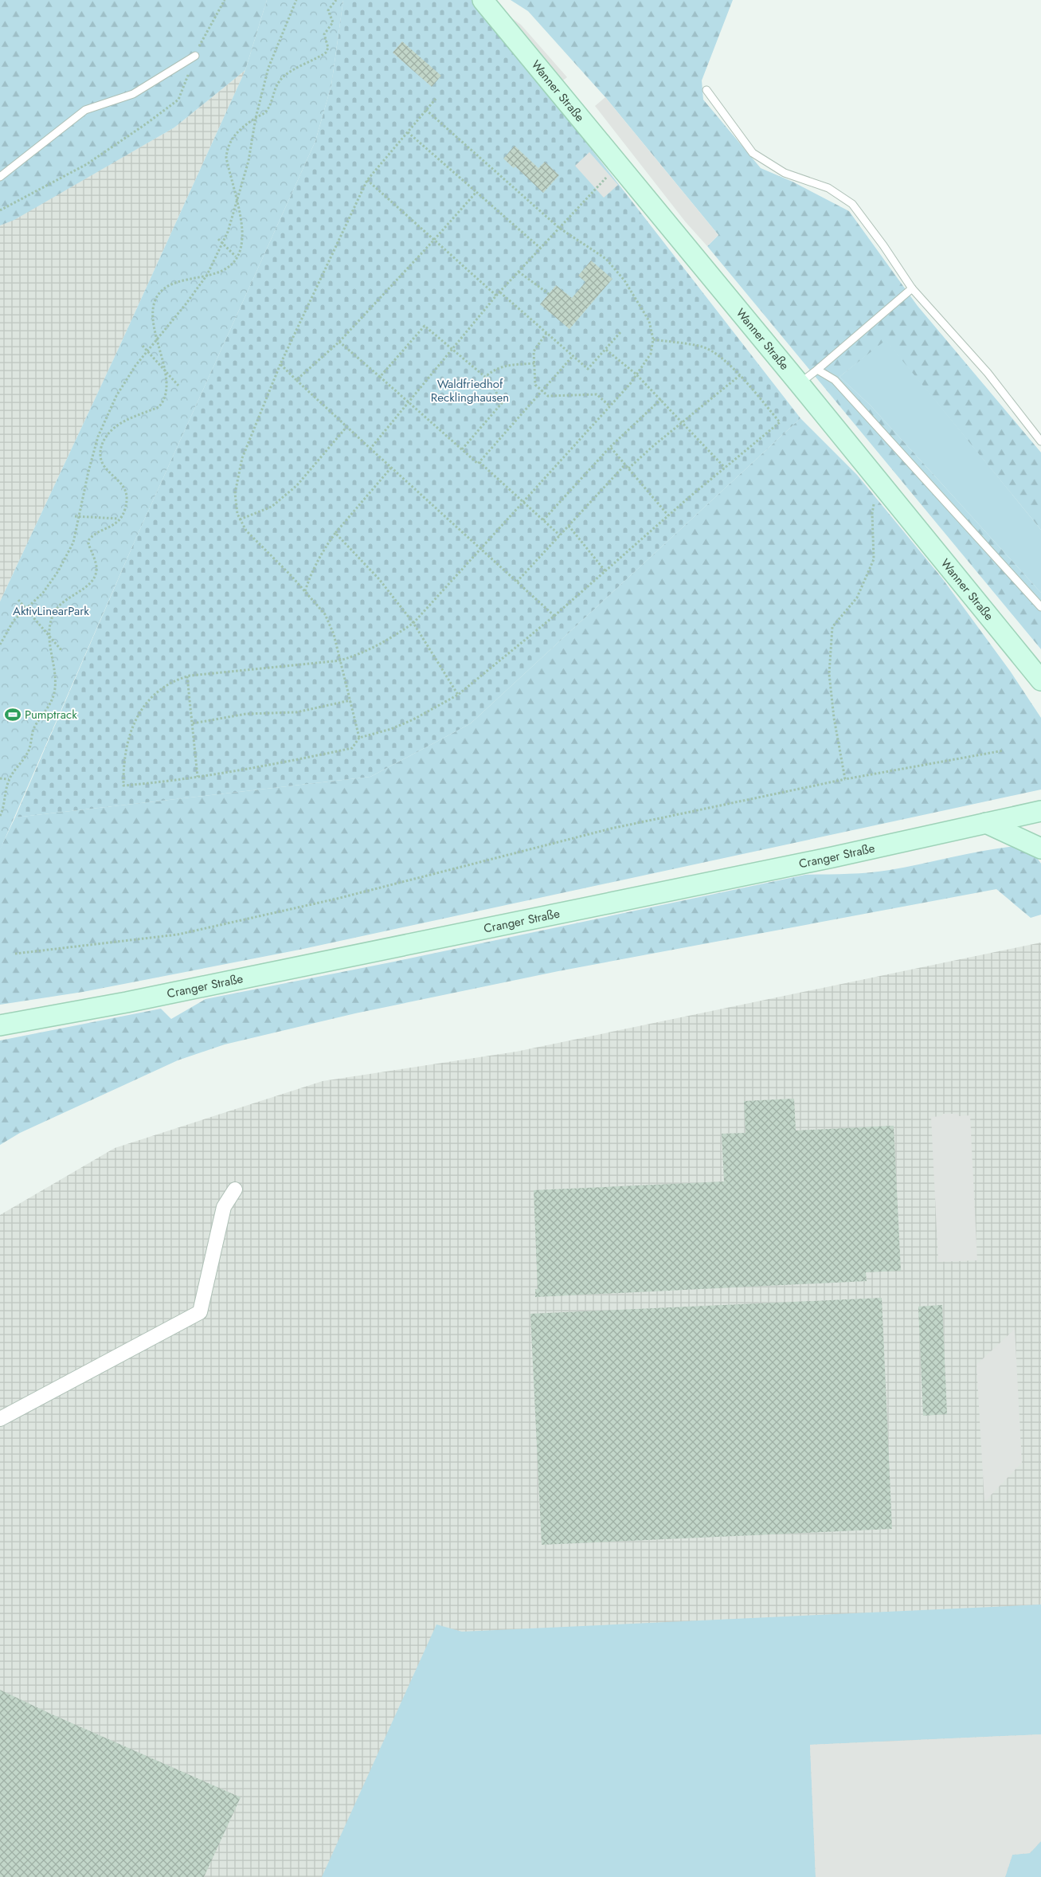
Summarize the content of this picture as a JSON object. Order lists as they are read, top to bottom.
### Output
{
  "streets": {
    "main road": ["Wanner Straße", "Cranger Straße"]
  },
  "parks": ["Waldfriedhof Recklinghausen", "AktivLinearPark"],
  "places": {
    "sports": ["Pumptrack"]
  }
}
